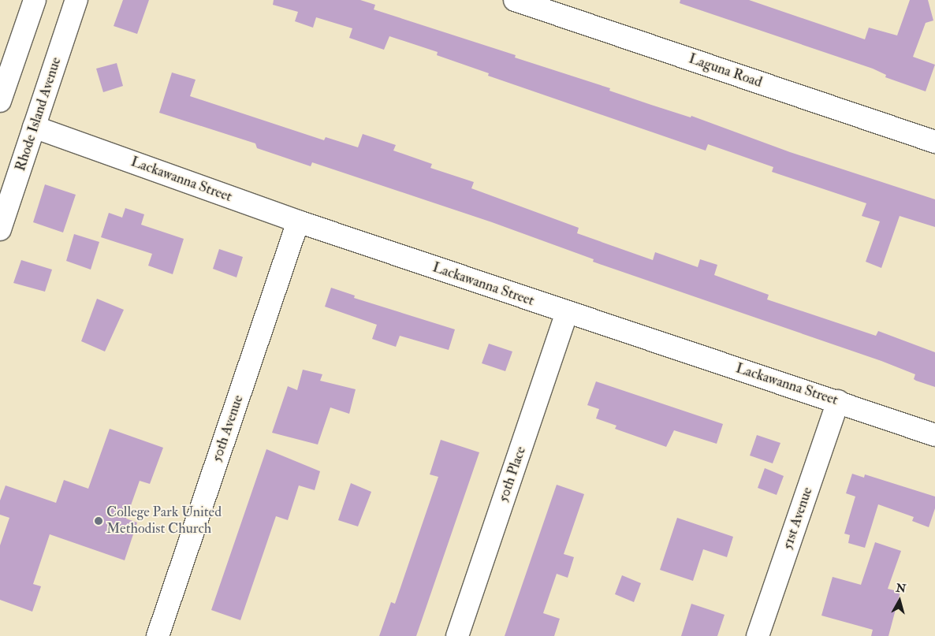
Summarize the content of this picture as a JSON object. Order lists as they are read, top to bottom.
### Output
{
  "streets": {
    "street": [
      "Laguna Road",
      "Rhode Island Avenue",
      "Lackawanna Street",
      "50th Avenue",
      "50th Place",
      "51st Avenue"
    ]
  },
  "crossings": [
    ["Rhode Island Avenue", "Lackawanna Street"],
    ["Lackawanna Street", "50th Avenue"],
    ["Lackawanna Street", "50th Place"],
    ["Lackawanna Street", "51st Avenue"]
  ],
  "places": ["College Park United Methodist Church"],
  "north": "top"
}
